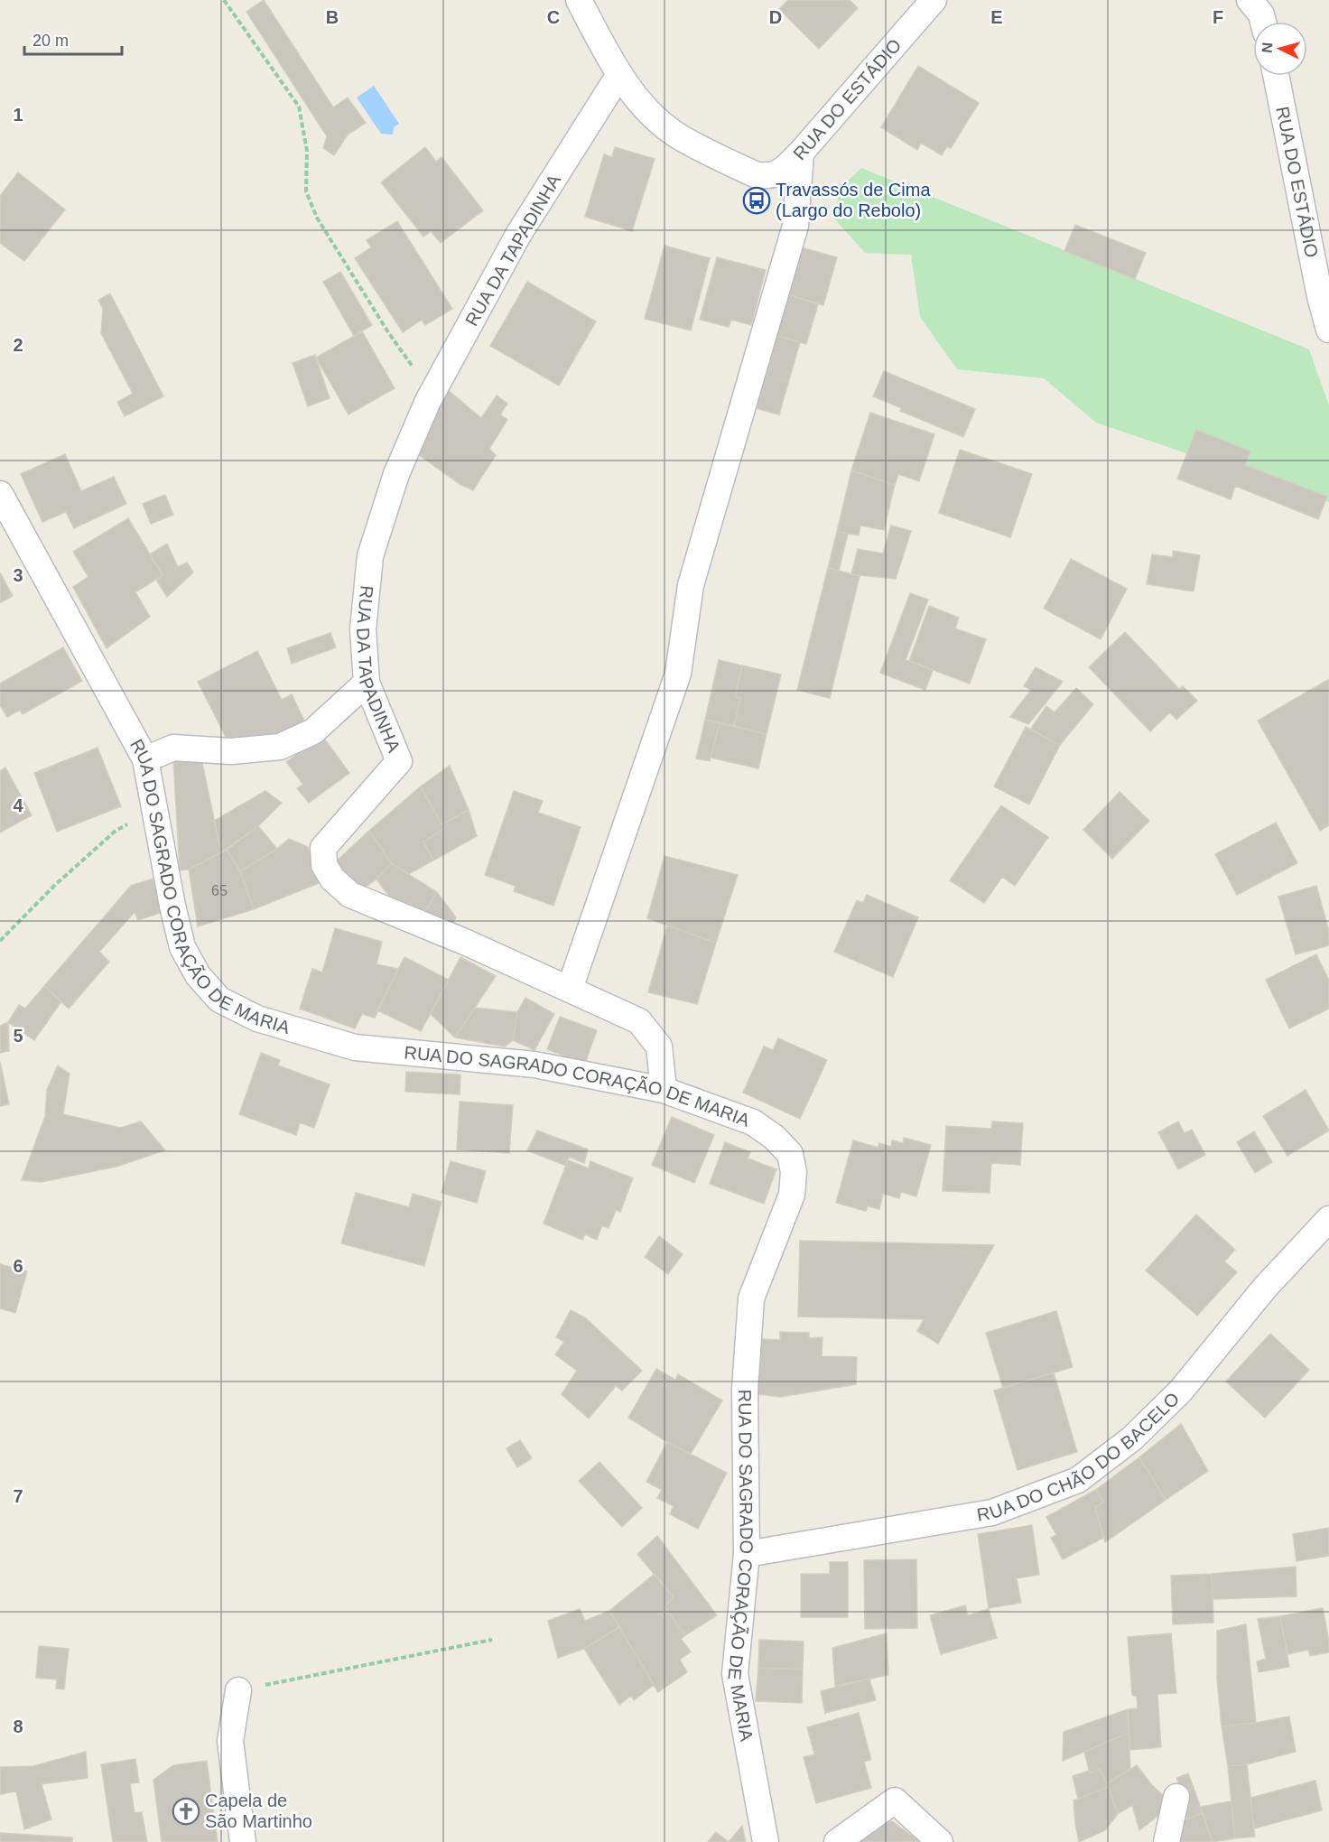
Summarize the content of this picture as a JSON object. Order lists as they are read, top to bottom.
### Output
{
  "streets": {
    "street": [
      "RUA DO ESTÁDIO",
      "RUA DA TAPADINHA",
      "RUA DO SAGRADO CORAÇÃO DE MARIA",
      "RUA DO CHÃO DO BACELO"
    ]
  },
  "crossings": [
    ["RUA DO ESTÁDIO", "RUA DA TAPADINHA"],
    ["RUA DA TAPADINHA", "RUA DO SAGRADO CORAÇÃO DE MARIA"],
    ["RUA DO SAGRADO CORAÇÃO DE MARIA", "RUA DO CHÃO DO BACELO"]
  ],
  "places": {
    "bus stop": ["Travassós de Cima (Largo do Rebolo)"],
    "church": ["Capela de São Martinho"]
  },
  "house_numbers": ["65"],
  "scale_bar": "20 m",
  "north": "left",
  "grid": {
    "columns": [
      "B",
      "C",
      "D",
      "E",
      "F"
    ],
    "rows": [
      "1",
      "2",
      "3",
      "4",
      "5",
      "6",
      "7",
      "8"
    ]
  }
}
